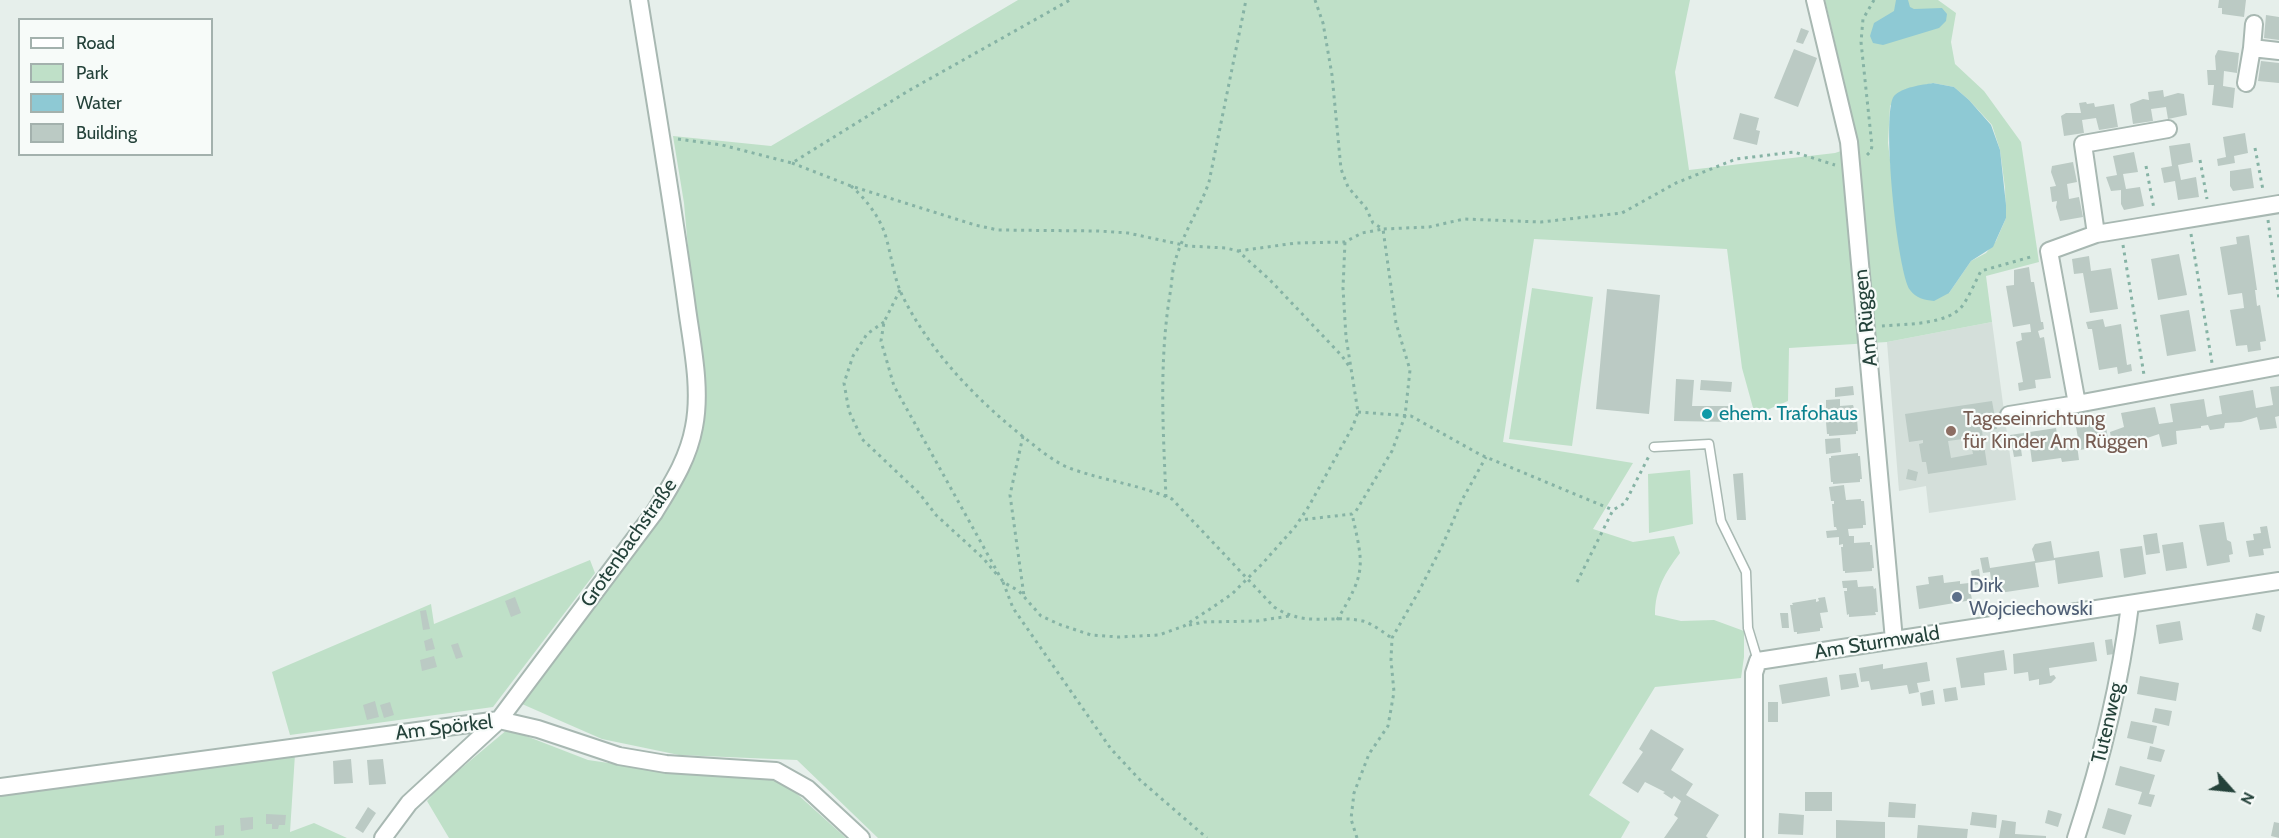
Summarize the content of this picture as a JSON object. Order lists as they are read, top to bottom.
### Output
{
  "streets": {
    "street": [
      "Am Rüggen",
      "Grotenbachstraße",
      "Am Sturmwald",
      "Tutenweg",
      "Am Spörkel"
    ]
  },
  "crossings": [
    ["Am Rüggen", "Am Sturmwald"],
    ["Grotenbachstraße", "Am Spörkel"],
    ["Am Sturmwald", "Tutenweg"]
  ],
  "places": ["ehem. Trafohaus", "Tageseinrichtung für Kinder Am Rüggen", "Dirk Wojciechowski"],
  "legend": [
    "Road",
    "Park",
    "Water",
    "Building"
  ],
  "north": "bottom right"
}
